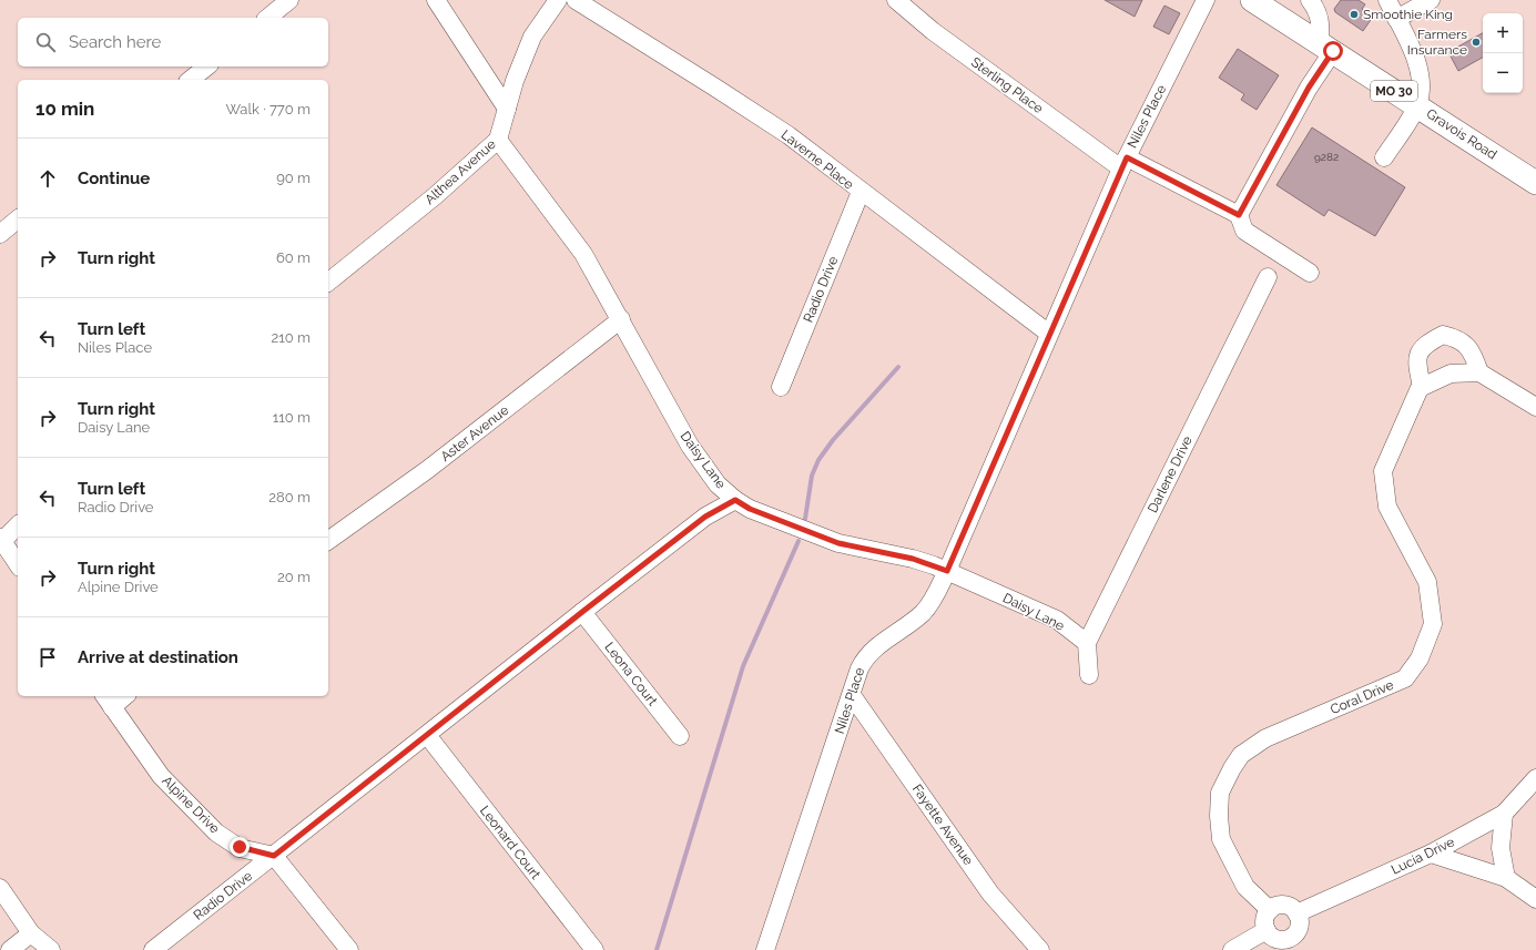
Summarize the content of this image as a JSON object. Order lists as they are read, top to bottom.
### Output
{
  "streets": {
    "main road": ["MO 30", "Gravois Road"],
    "street": [
      "Sterling Place",
      "Niles Place",
      "Laverne Place",
      "Althea Avenue",
      "Radio Drive",
      "Aster Avenue",
      "Daisy Lane",
      "Darlene Drive",
      "Leona Court",
      "Coral Drive",
      "Alpine Drive",
      "Fayette Avenue",
      "Leonard Court",
      "Lucia Drive"
    ]
  },
  "crossings": [
    ["Sterling Place", "Niles Place"],
    ["Niles Place", "Laverne Place"],
    ["Niles Place", "Daisy Lane"],
    ["Niles Place", "Fayette Avenue"],
    ["Laverne Place", "Radio Drive"],
    ["Althea Avenue", "Daisy Lane"],
    ["Radio Drive", "Daisy Lane"],
    ["Radio Drive", "Leona Court"],
    ["Radio Drive", "Alpine Drive"],
    ["Radio Drive", "Leonard Court"],
    ["Aster Avenue", "Daisy Lane"],
    ["Daisy Lane", "Darlene Drive"],
    ["Coral Drive", "Lucia Drive"]
  ],
  "places": ["Smoothie King", "Farmers Insurance"],
  "house_numbers": ["9282"],
  "page": {
    "map_buttons": ["+", "−"],
    "search": "Search here",
    "heading": ["10 min", "Walk · 770 m"],
    "list": [
      ["Continue", "90 m"],
      ["Turn right", "60 m"],
      ["Turn left", "Niles Place", "210 m"],
      ["Turn right", "Daisy Lane", "110 m"],
      ["Turn left", "Radio Drive", "280 m"],
      ["Turn right", "Alpine Drive", "20 m"],
      "Arrive at destination"
    ]
  }
}
